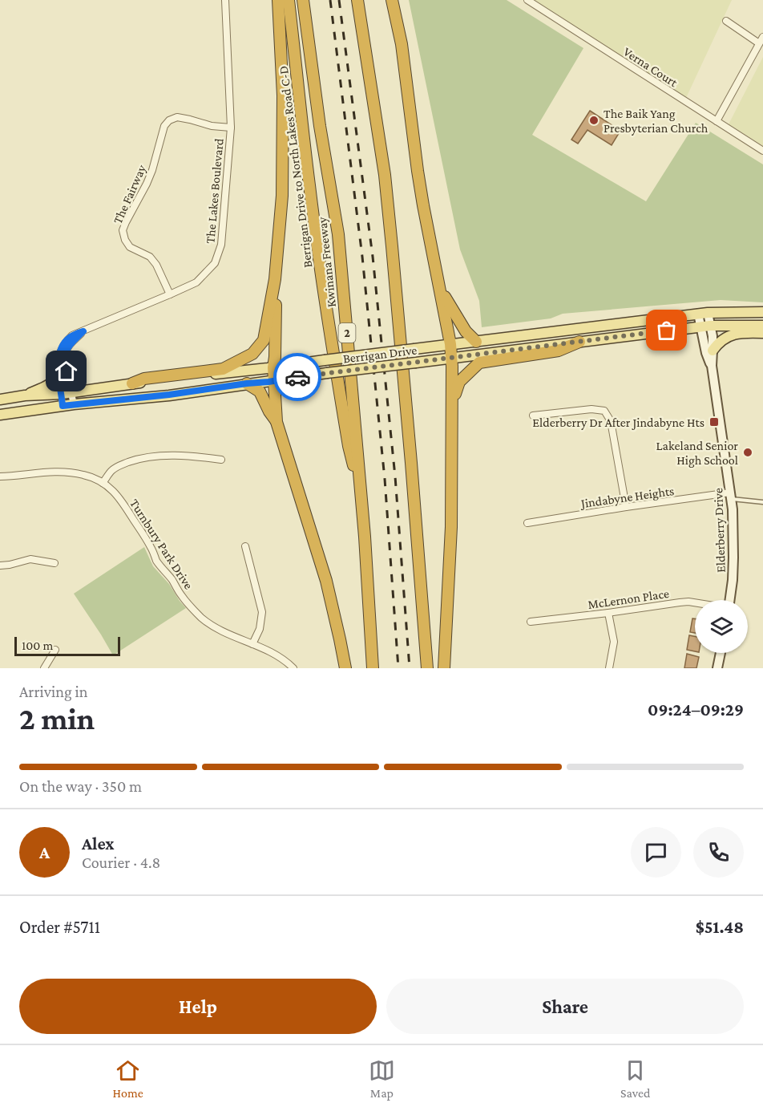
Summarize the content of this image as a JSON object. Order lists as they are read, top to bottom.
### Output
{
  "streets": {
    "highway": ["Berrigan Drive to North Lakes Road C-D", "Kwinana Freeway", "2"],
    "main road": ["Berrigan Drive"],
    "street": [
      "Verna Court",
      "The Lakes Boulevard",
      "The Fairway",
      "Jindabyne Heights",
      "Elderberry Drive",
      "Turnbury Park Drive",
      "McLernon Place"
    ]
  },
  "crossings": [
    ["Berrigan Drive to North Lakes Road C-D", "Kwinana Freeway"],
    ["The Lakes Boulevard", "The Fairway"],
    ["The Lakes Boulevard", "Berrigan Drive"],
    ["Berrigan Drive", "Elderberry Drive"],
    ["Jindabyne Heights", "Elderberry Drive"]
  ],
  "places": {
    "other": ["The Baik Yang Presbyterian Church", "Lakeland Senior High School"],
    "transit": ["Elderberry Dr After Jindabyne Hts"]
  },
  "scale_bar": "100 m",
  "page": {
    "scale": "100 m",
    "heading": ["2 min", "Arriving in", "09:24–09:29"],
    "panel": [
      "Alex",
      "Courier · 4.8",
      "Order #5711",
      "$51.48"
    ],
    "bar": "On the way · 350 m",
    "round": "A",
    "buttons": ["Help", "Share"],
    "tabs": ["Home", "Map", "Saved"]
  }
}
